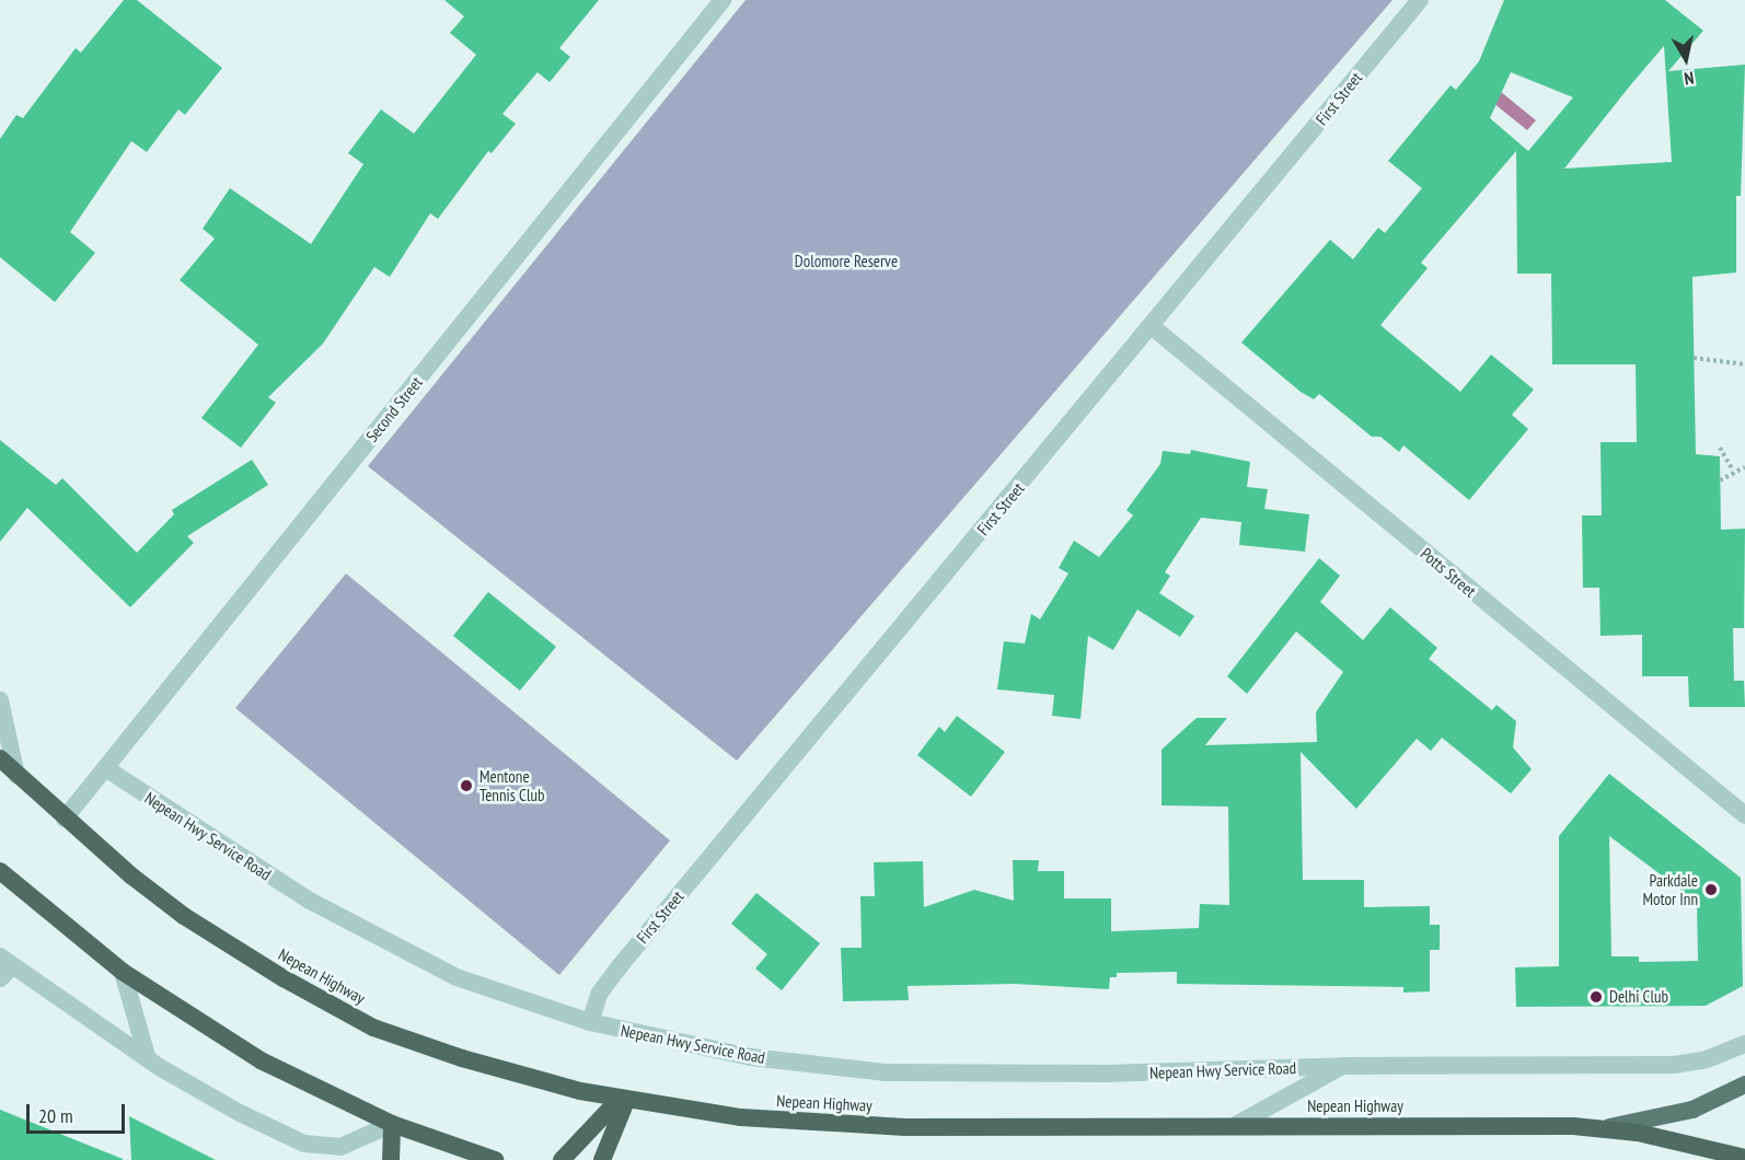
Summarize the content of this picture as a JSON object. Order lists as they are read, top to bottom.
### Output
{
  "streets": {
    "highway": ["Nepean Highway"],
    "street": [
      "First Street",
      "Second Street",
      "Potts Street",
      "Nepean Hwy Service Road"
    ]
  },
  "crossings": [
    ["First Street", "Potts Street"],
    ["First Street", "Nepean Hwy Service Road"],
    ["Second Street", "Nepean Hwy Service Road"],
    ["Second Street", "Nepean Highway"],
    ["Nepean Hwy Service Road", "Nepean Highway"]
  ],
  "parks": ["Dolomore Reserve"],
  "places": ["Mentone Tennis Club", "Parkdale Motor Inn", "Delhi Club"],
  "scale_bar": "20 m",
  "north": "bottom"
}
